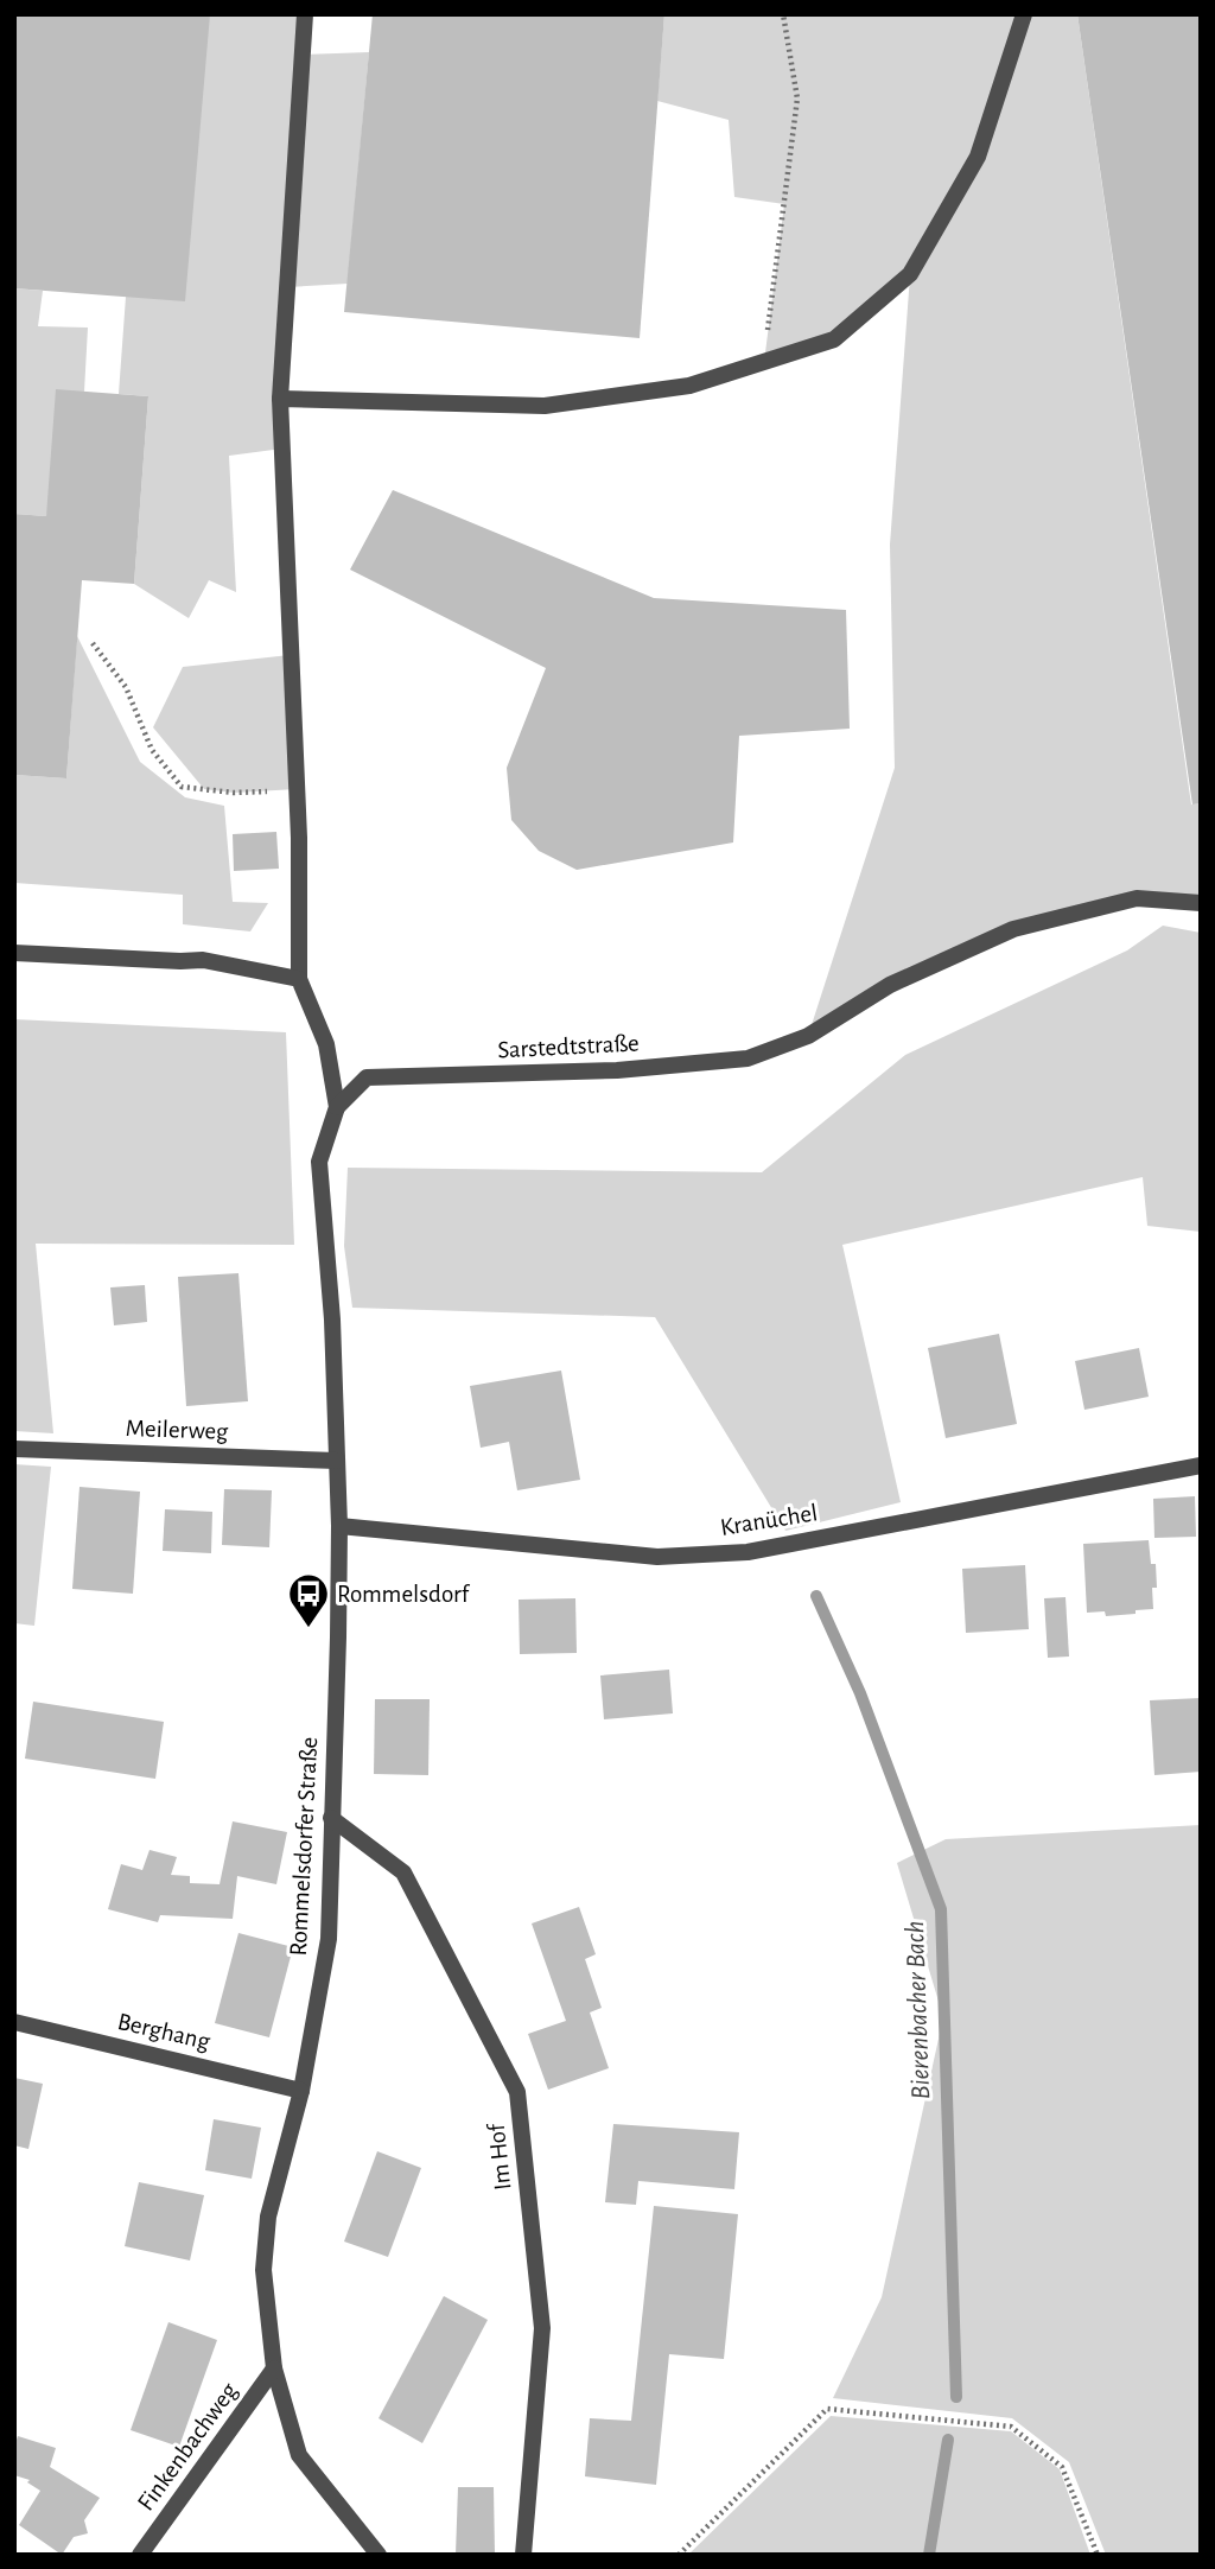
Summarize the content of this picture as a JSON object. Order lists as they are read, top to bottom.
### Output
{
  "streets": {
    "street": [
      "Sarstedtstraße",
      "Meilerweg",
      "Kranüchel",
      "Rommelsdorfer Straße",
      "Berghang",
      "Im Hof",
      "Finkenbachweg"
    ]
  },
  "crossings": [
    ["Sarstedtstraße", "Rommelsdorfer Straße"],
    ["Meilerweg", "Rommelsdorfer Straße"],
    ["Kranüchel", "Rommelsdorfer Straße"],
    ["Rommelsdorfer Straße", "Berghang"],
    ["Rommelsdorfer Straße", "Im Hof"],
    ["Rommelsdorfer Straße", "Finkenbachweg"]
  ],
  "water": ["Bierenbacher Bach"],
  "places": {
    "bus stop": ["Rommelsdorf"]
  }
}
